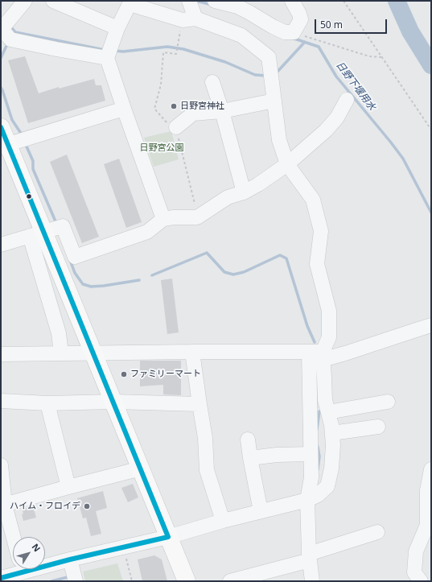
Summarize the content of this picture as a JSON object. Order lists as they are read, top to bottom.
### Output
{
  "water": ["日野下堰用水"],
  "parks": ["日野宮公園"],
  "places": ["日野宮神社", "ファミリーマート", "ハイム・フロイデ"],
  "scale_bar": "50 m",
  "north": "top right"
}
